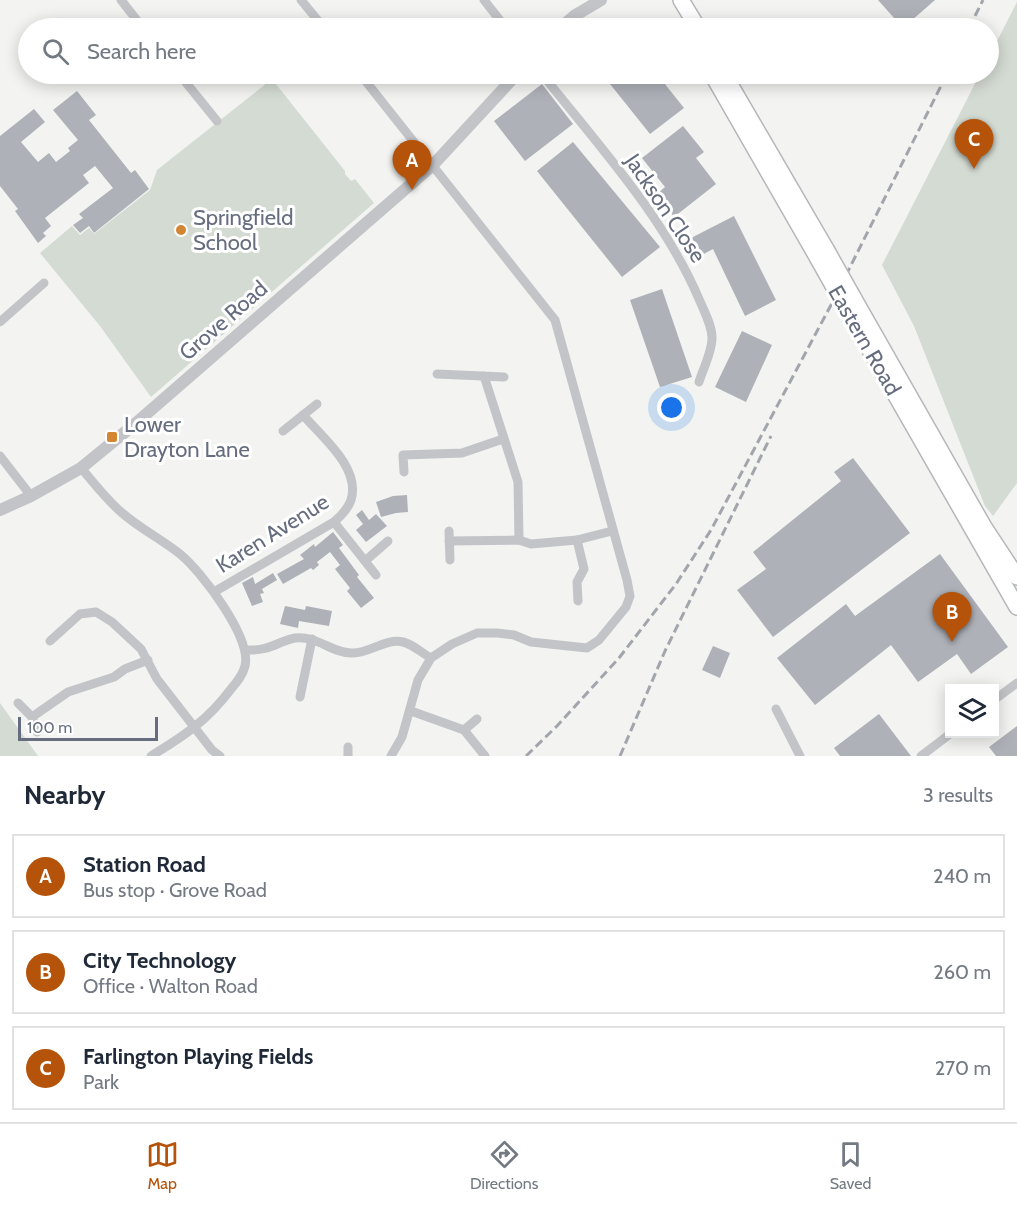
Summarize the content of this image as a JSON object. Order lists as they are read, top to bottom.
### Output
{
  "streets": {
    "main road": ["Eastern Road"],
    "street": ["Jackson Close", "Grove Road", "Karen Avenue"]
  },
  "places": {
    "other": ["Springfield School"],
    "transit": ["Lower Drayton Lane"]
  },
  "scale_bar": "100 m",
  "page": {
    "search": "Search here",
    "pins": ["C", "A", "B"],
    "scale": "100 m",
    "heading": ["Nearby", "3 results"],
    "list": [
      {
        "mark": "A",
        "name": "Station Road",
        "note": "Bus stop · Grove Road",
        "value": "240 m"
      },
      {
        "mark": "B",
        "name": "City Technology",
        "note": "Office · Walton Road",
        "value": "260 m"
      },
      {
        "mark": "C",
        "name": "Farlington Playing Fields",
        "note": "Park",
        "value": "270 m"
      }
    ],
    "nav": ["Map", "Directions", "Saved"]
  }
}
